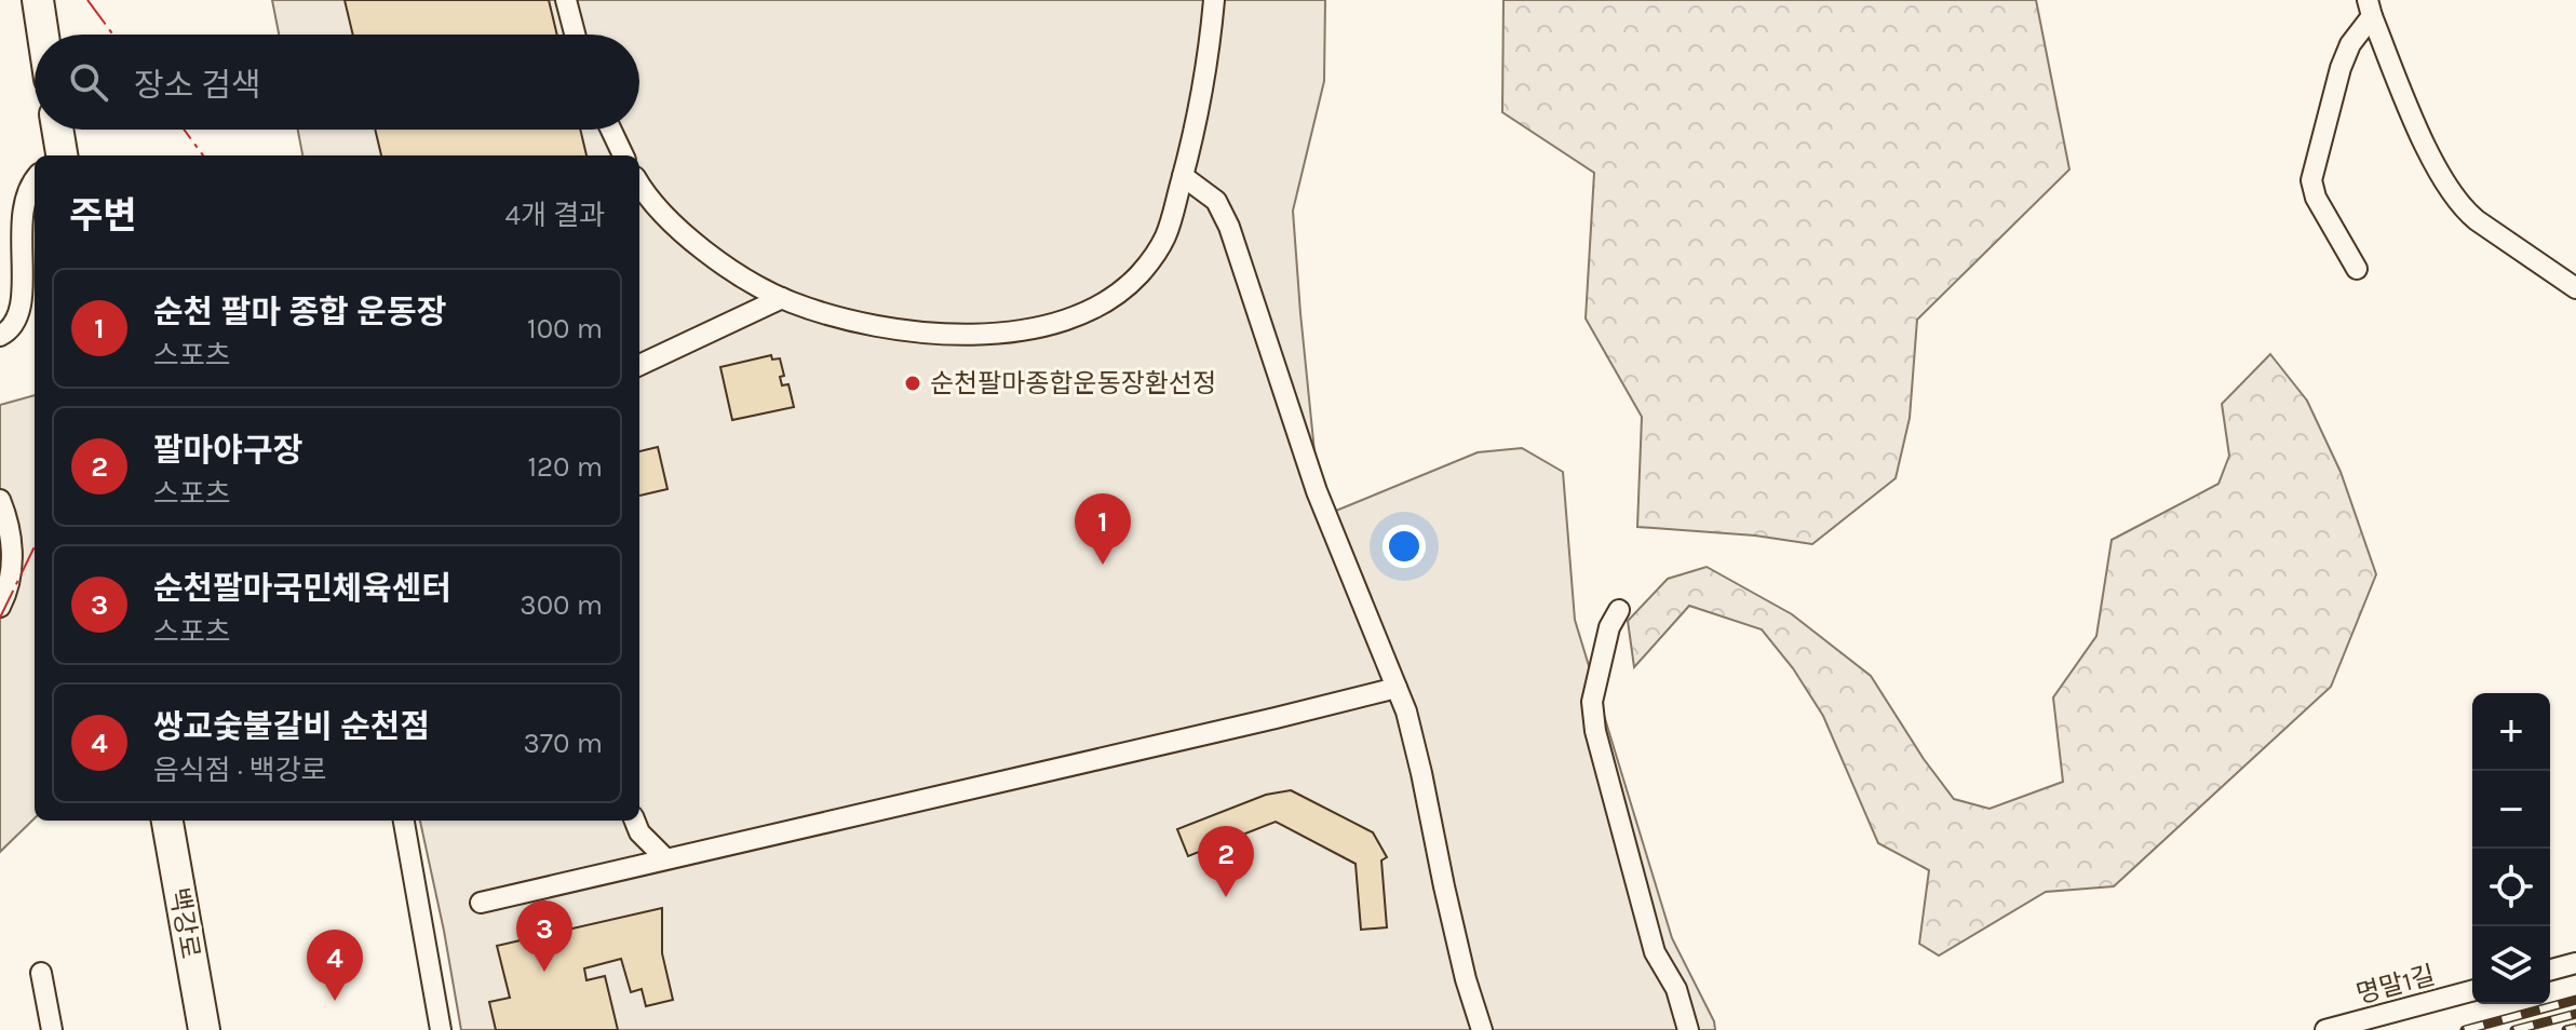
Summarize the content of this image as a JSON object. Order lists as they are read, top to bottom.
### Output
{
  "streets": {
    "main road": ["백강로"],
    "street": ["명말1길"]
  },
  "places": ["순천팔마종합운동장환선정"],
  "page": {
    "search": "장소 검색",
    "heading": ["주변", "4개 결과"],
    "list": [
      {
        "mark": "1",
        "name": "순천 팔마 종합 운동장",
        "note": "스포츠",
        "value": "100 m"
      },
      {
        "mark": "2",
        "name": "팔마야구장",
        "note": "스포츠",
        "value": "120 m"
      },
      {
        "mark": "3",
        "name": "순천팔마국민체육센터",
        "note": "스포츠",
        "value": "300 m"
      },
      {
        "mark": "4",
        "name": "쌍교숯불갈비 순천점",
        "note": "음식점 · 백강로",
        "value": "370 m"
      }
    ],
    "pins": [
      "1",
      "2",
      "3",
      "4"
    ],
    "map_buttons": ["+", "−"]
  }
}
